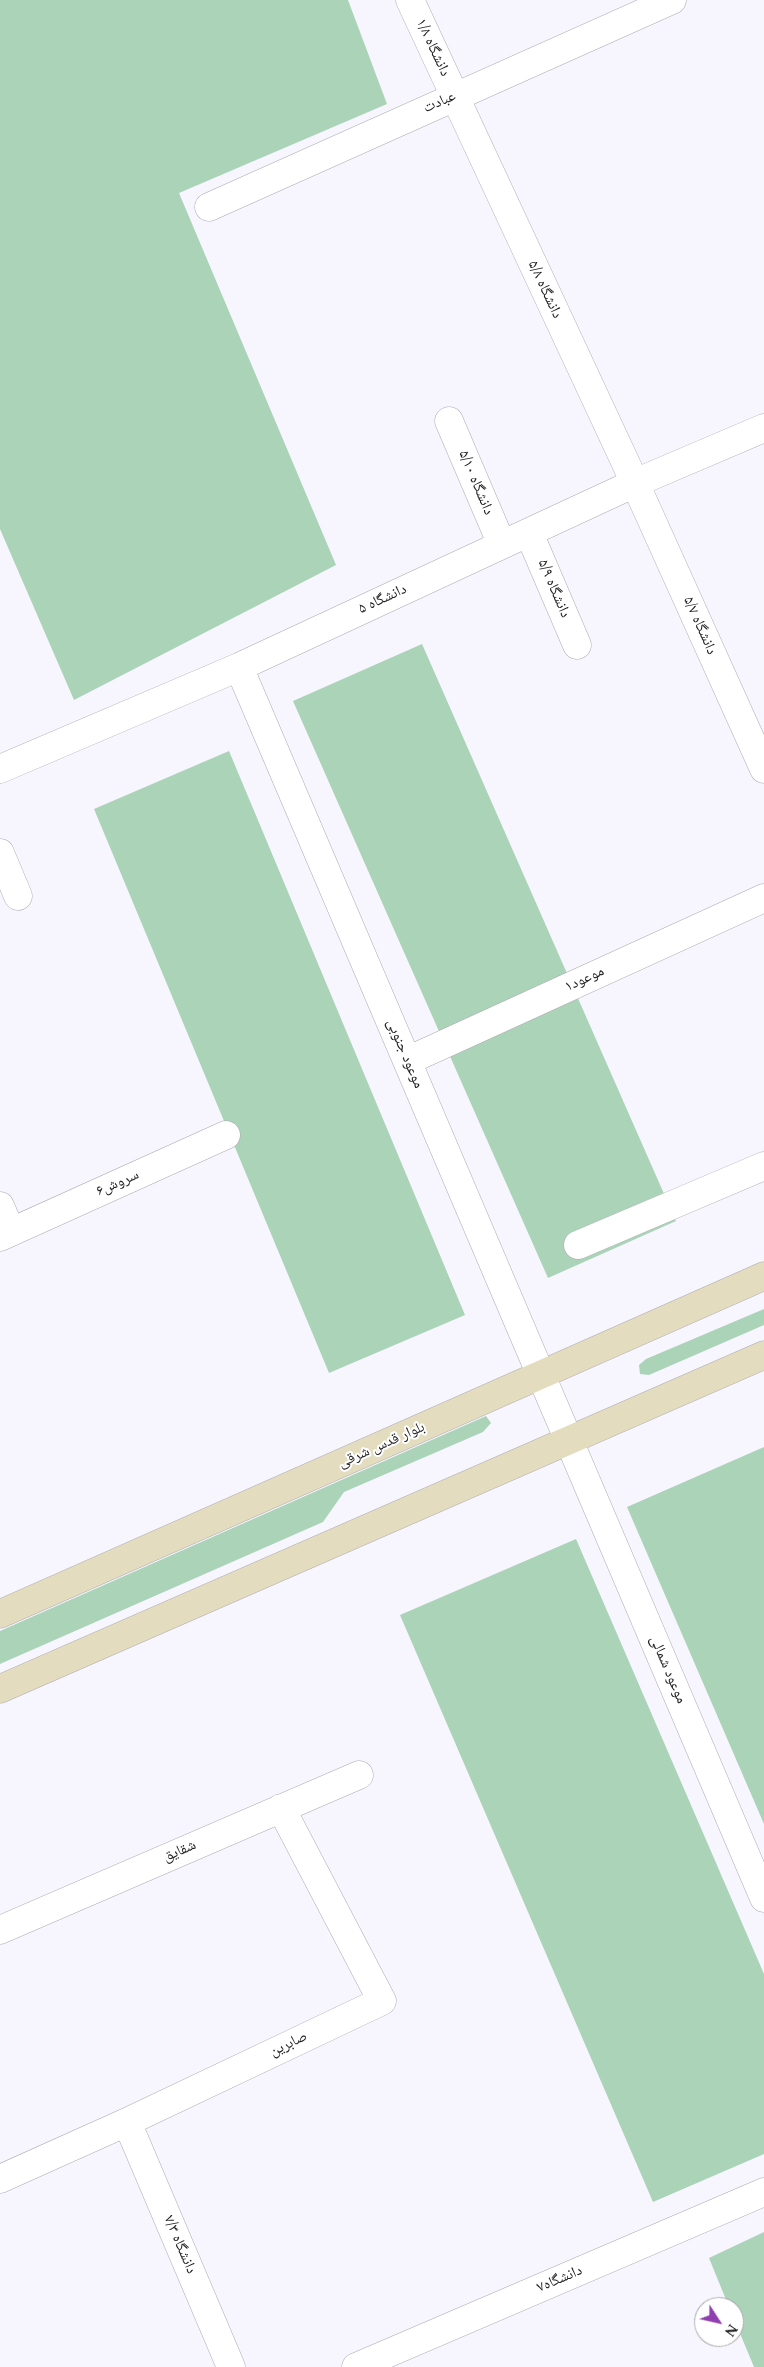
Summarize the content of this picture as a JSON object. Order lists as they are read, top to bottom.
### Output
{
  "streets": {
    "main road": ["بلوار قدس شرقی"],
    "street": [
      "دانشگاه ۱/۸",
      "عبادت",
      "دانشگاه ۵/۸",
      "دانشگاه ۵/۱۰",
      "دانشگاه ۵/۹",
      "دانشگاه ۵",
      "دانشگاه ۵/۷",
      "موعود۱",
      "موعود جنوبی",
      "سروش۶",
      "موعود شمالی",
      "شقایق",
      "صابرین",
      "دانشگاه ۷/۳",
      "دانشگاه۷"
    ]
  },
  "crossings": [
    ["دانشگاه ۱/۸", "عبادت"],
    ["دانشگاه ۱/۸", "دانشگاه ۵/۸"],
    ["عبادت", "دانشگاه ۵/۸"],
    ["دانشگاه ۵/۸", "دانشگاه ۵"],
    ["دانشگاه ۵/۸", "دانشگاه ۵/۷"],
    ["دانشگاه ۵/۱۰", "دانشگاه ۵"],
    ["دانشگاه ۵/۹", "دانشگاه ۵"],
    ["دانشگاه ۵", "دانشگاه ۵/۷"],
    ["دانشگاه ۵", "موعود جنوبی"],
    ["موعود۱", "موعود جنوبی"],
    ["موعود جنوبی", "بلوار قدس شرقی"],
    ["موعود جنوبی", "موعود شمالی"],
    ["شقایق", "صابرین"],
    ["صابرین", "دانشگاه ۷/۳"]
  ],
  "north": "bottom right"
}
